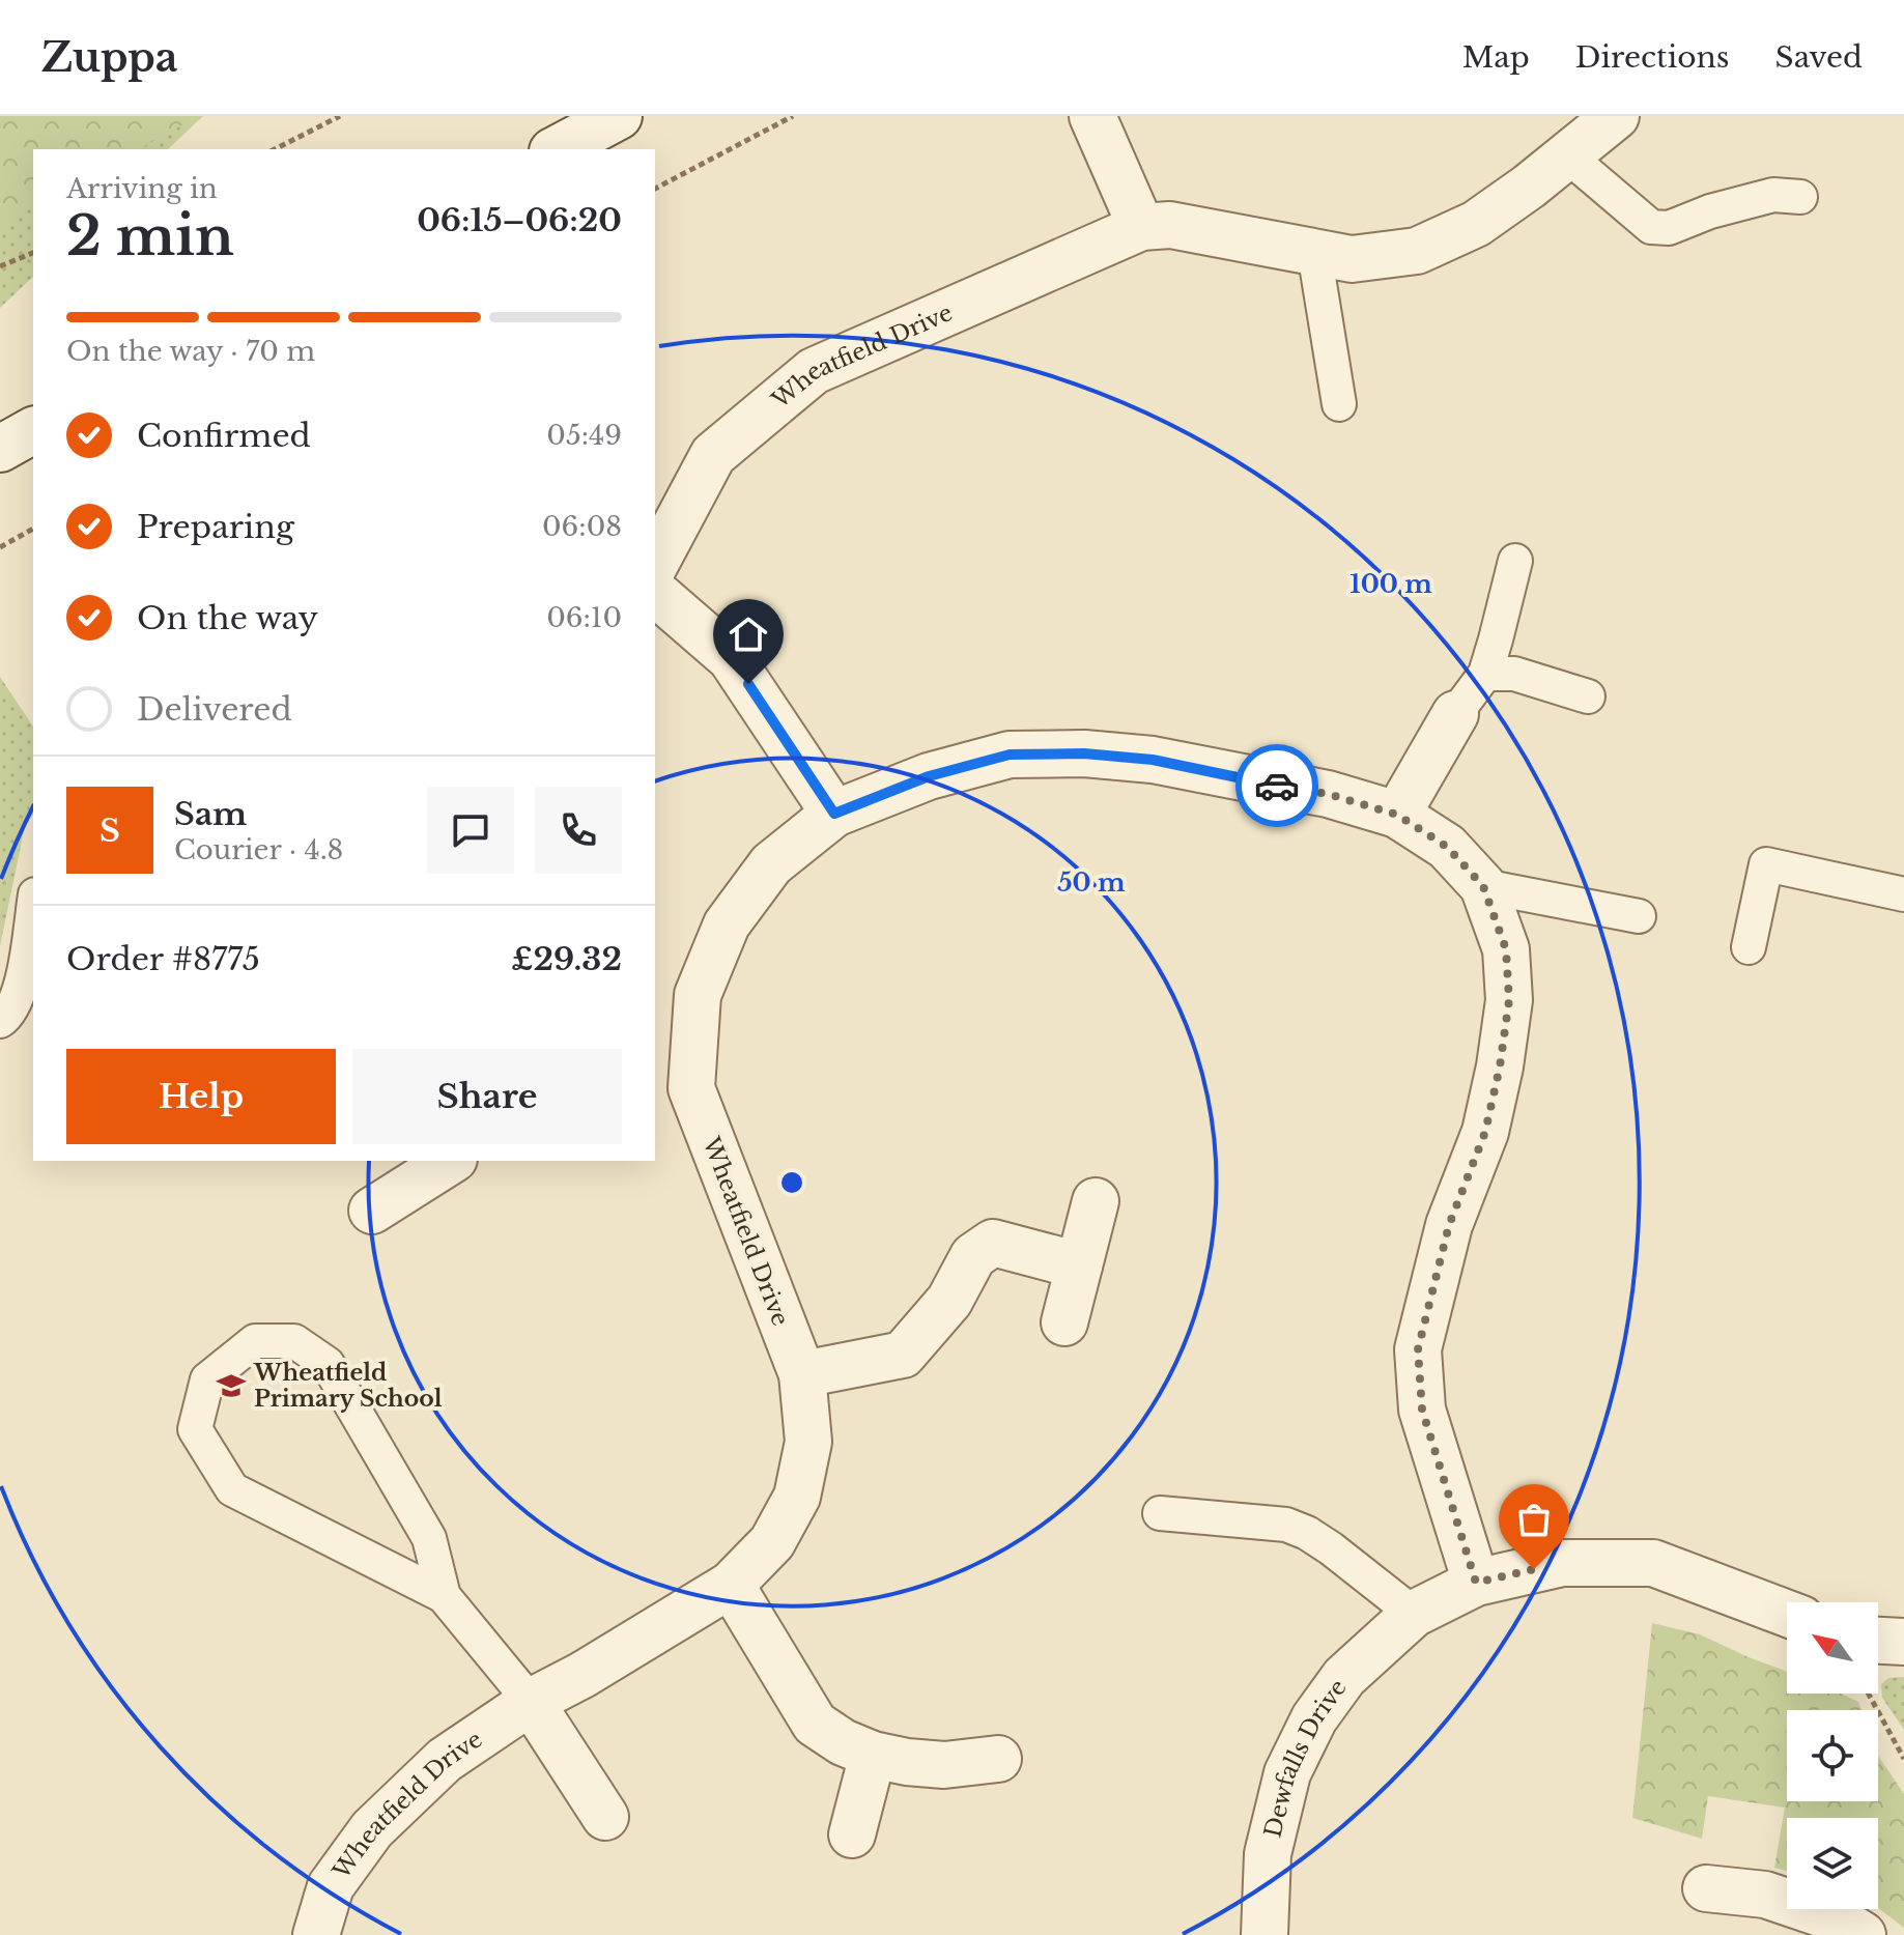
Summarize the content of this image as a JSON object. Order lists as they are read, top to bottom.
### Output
{
  "streets": {
    "street": ["Wheatfield Drive", "Dewfalls Drive"]
  },
  "places": {
    "school or university": ["Wheatfield Primary School"]
  },
  "north": "top left",
  "page": {
    "header": "Zuppa",
    "nav": ["Map", "Directions", "Saved"],
    "heading": ["2 min", "Arriving in", "06:15–06:20"],
    "panel": [
      "Sam",
      "Courier · 4.8",
      "Order #8775",
      "£29.32"
    ],
    "bar": "On the way · 70 m",
    "list": [
      ["Confirmed", "05:49"],
      ["Preparing", "06:08"],
      ["On the way", "06:10"],
      "Delivered"
    ],
    "round": "S",
    "buttons": ["Help", "Share"]
  },
  "rings": ["100 m", "50 m"]
}
